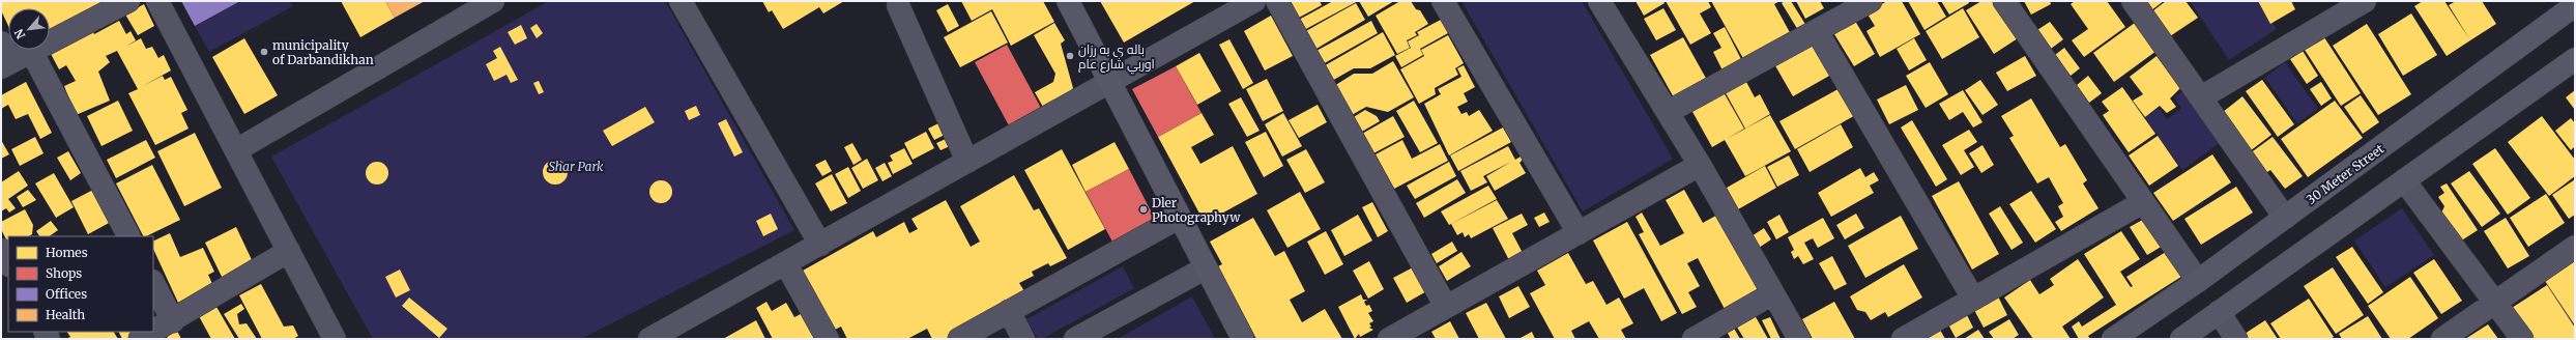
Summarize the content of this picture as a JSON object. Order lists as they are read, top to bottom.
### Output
{
  "streets": {
    "main road": ["30 Meter Street"]
  },
  "parks": ["Shar Park"],
  "places": ["municipality of Darbandikhan", "باله ي به رزان اوربي شارع عام", "Dler Photographyw"],
  "legend": [
    "Homes",
    "Shops",
    "Offices",
    "Health"
  ],
  "north": "bottom left"
}
